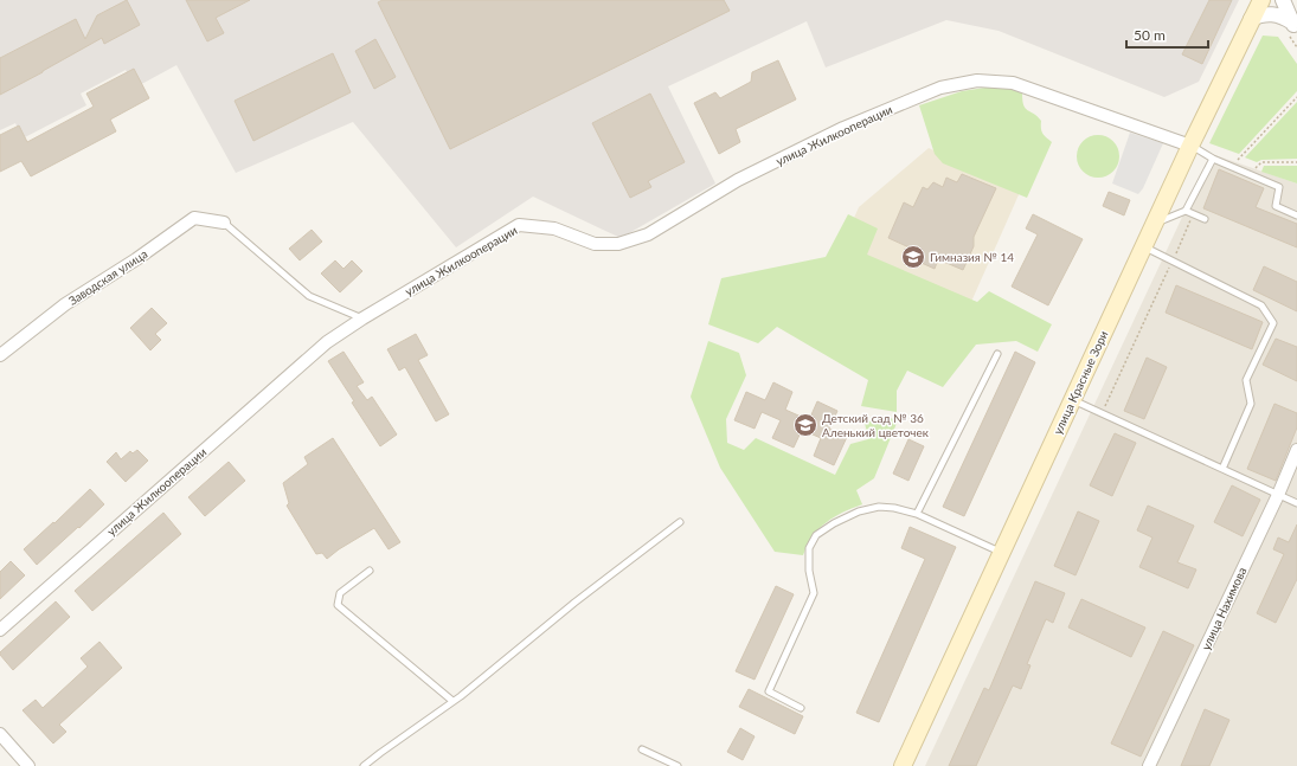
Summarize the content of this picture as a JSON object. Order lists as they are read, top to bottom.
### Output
{
  "streets": {
    "main road": ["улица Красные Зори"],
    "street": ["улица Жилкооперации", "Заводская улица", "улица Нахимова"]
  },
  "crossings": [
    ["улица Жилкооперации", "улица Красные Зори"]
  ],
  "places": {
    "school or university": ["Гимназия № 14", "Детский сад № 36 Аленький цветочек"]
  },
  "scale_bar": "50 m"
}
